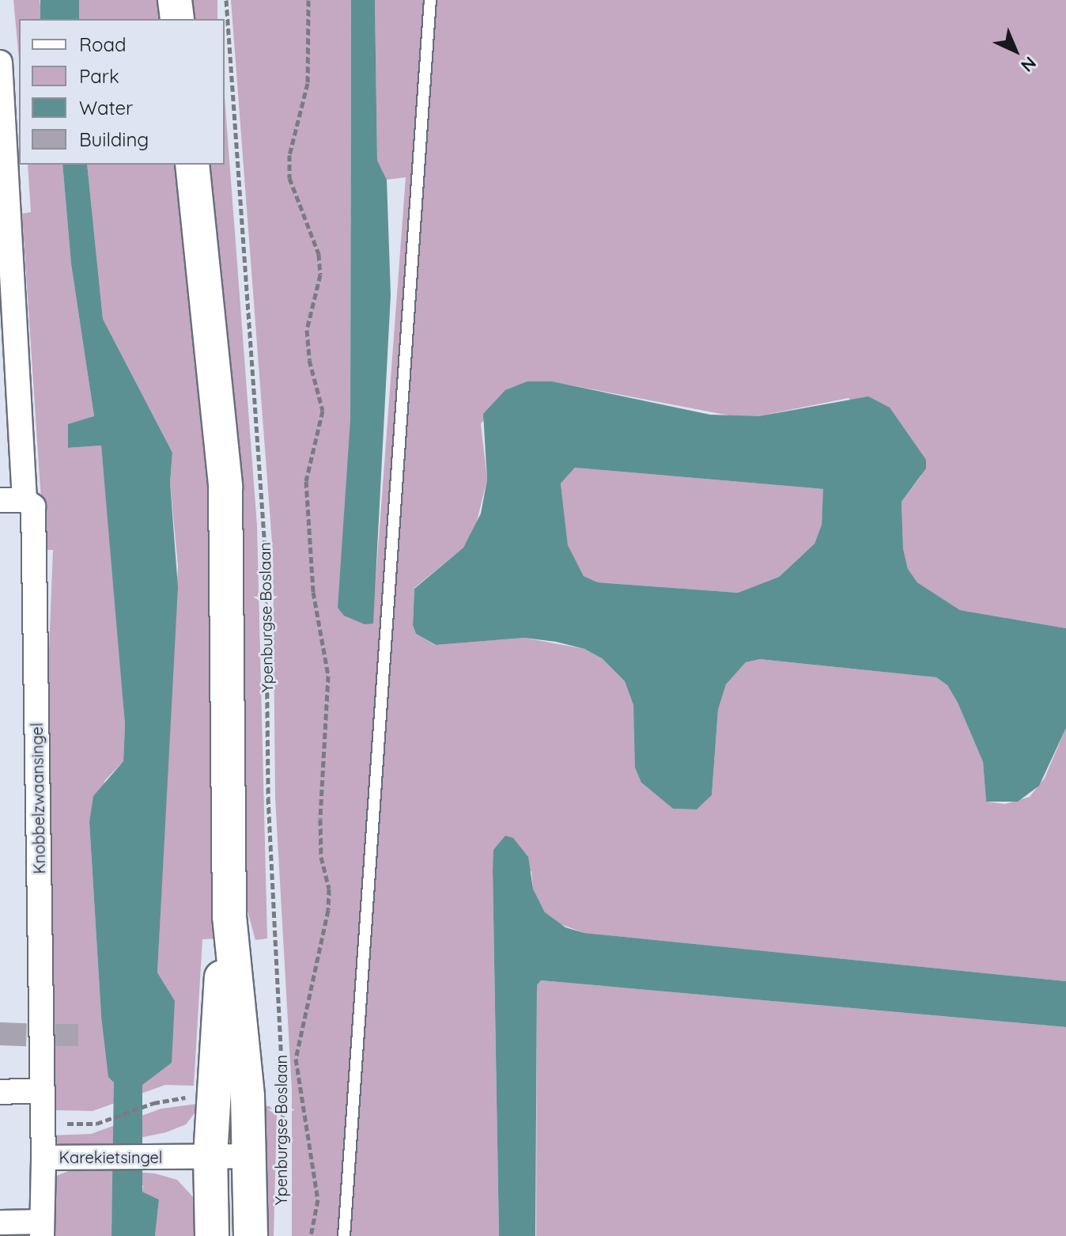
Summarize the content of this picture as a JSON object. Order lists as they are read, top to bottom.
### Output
{
  "streets": {
    "main road": ["Ypenburgse Boslaan"],
    "street": ["Knobbelzwaansingel", "Karekietsingel"]
  },
  "crossings": [
    ["Ypenburgse Boslaan", "Karekietsingel"],
    ["Knobbelzwaansingel", "Karekietsingel"]
  ],
  "legend": [
    "Road",
    "Park",
    "Water",
    "Building"
  ],
  "north": "bottom right"
}
